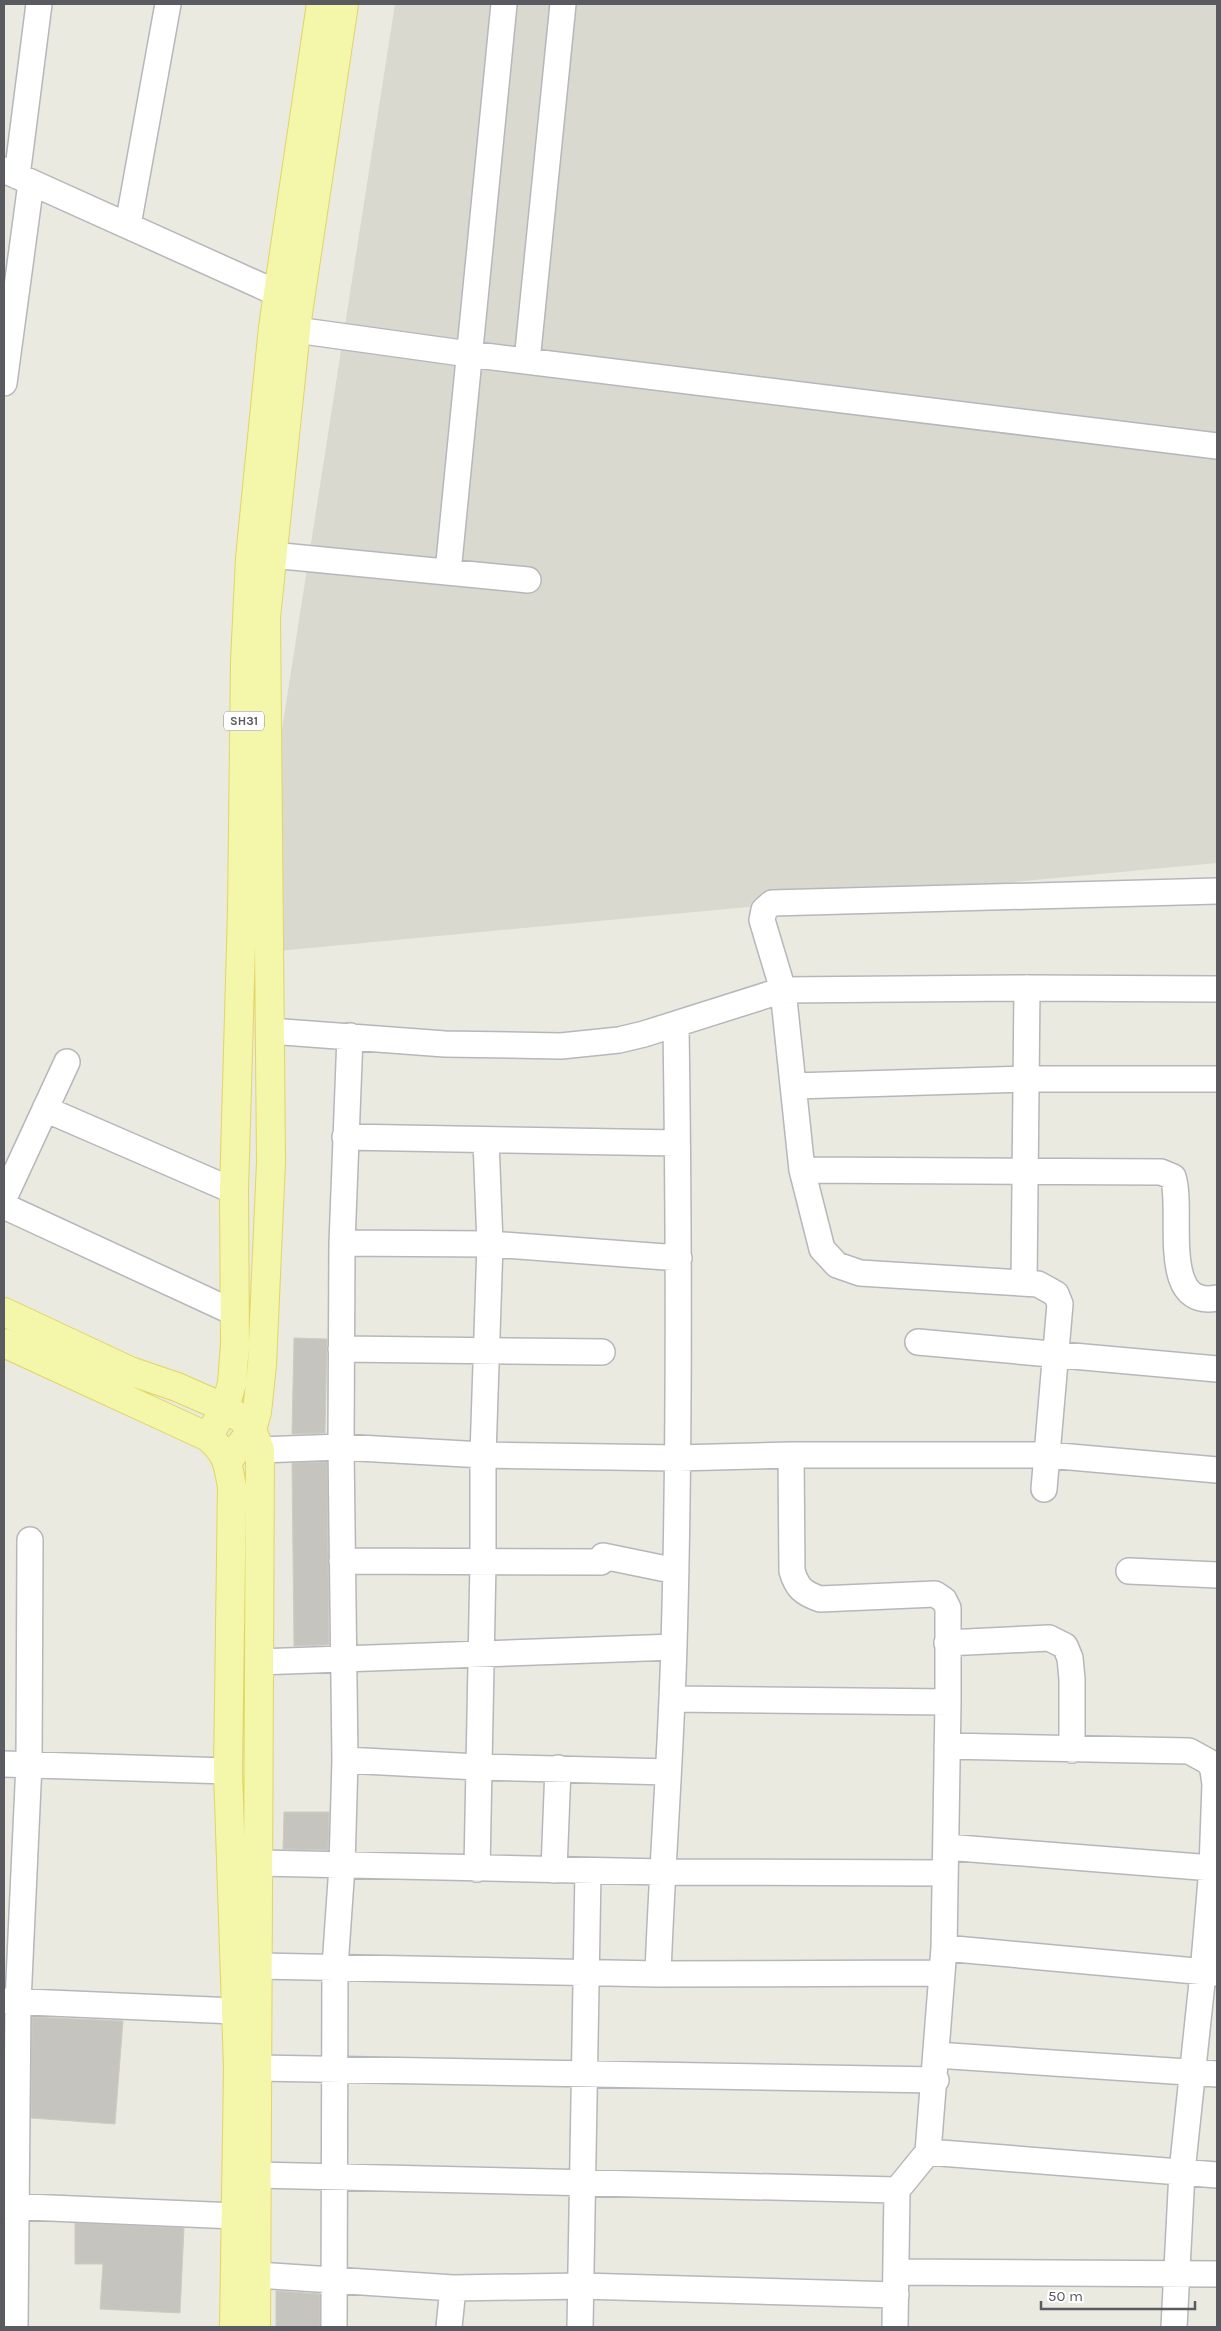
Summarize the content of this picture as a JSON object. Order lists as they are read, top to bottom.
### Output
{
  "streets": {
    "main road": ["SH31"]
  },
  "scale_bar": "50 m"
}
